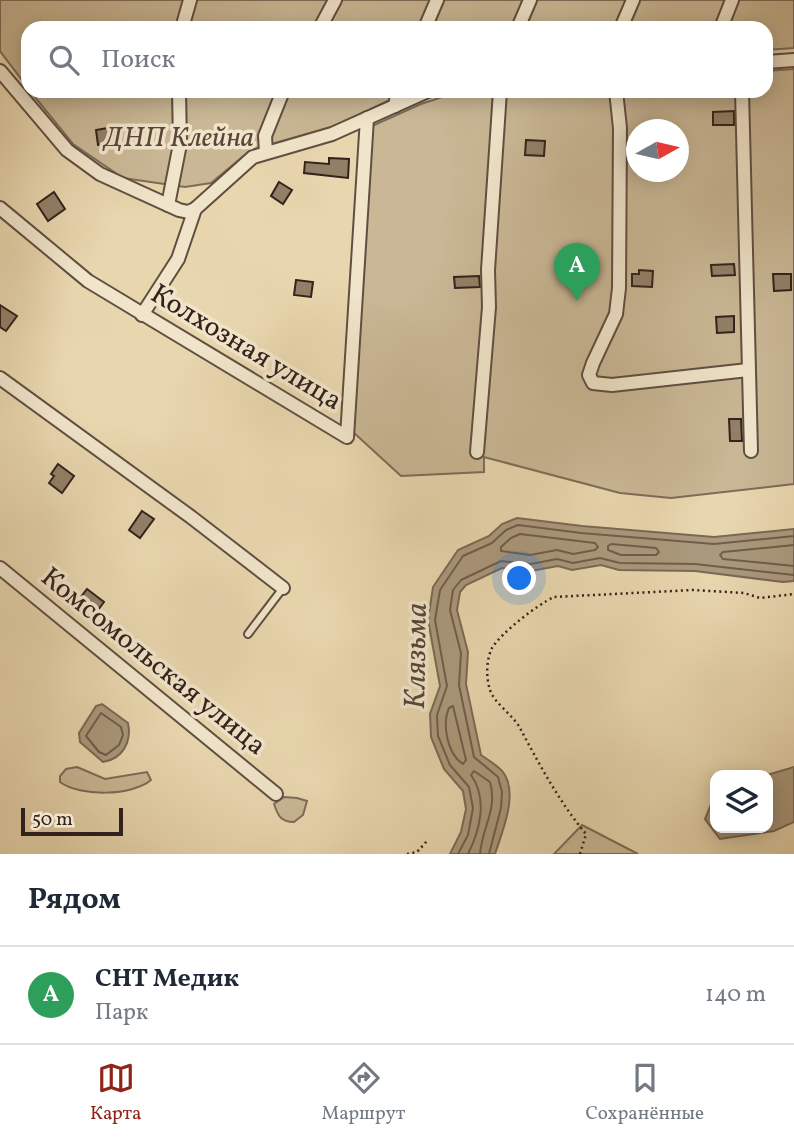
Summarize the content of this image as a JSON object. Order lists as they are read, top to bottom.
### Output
{
  "streets": {
    "street": ["Колхозная улица", "Комсомольская улица"]
  },
  "water": ["Клязьма"],
  "parks": ["ДНП Клейна"],
  "scale_bar": "50 m",
  "north": "right",
  "page": {
    "search": "Поиск",
    "pins": "A",
    "scale": "50 m",
    "heading": "Рядом",
    "list": [
      {
        "mark": "A",
        "name": "СНТ Медик",
        "note": "Парк",
        "value": "140 m"
      }
    ],
    "nav": ["Карта", "Маршрут", "Сохранённые"]
  }
}
